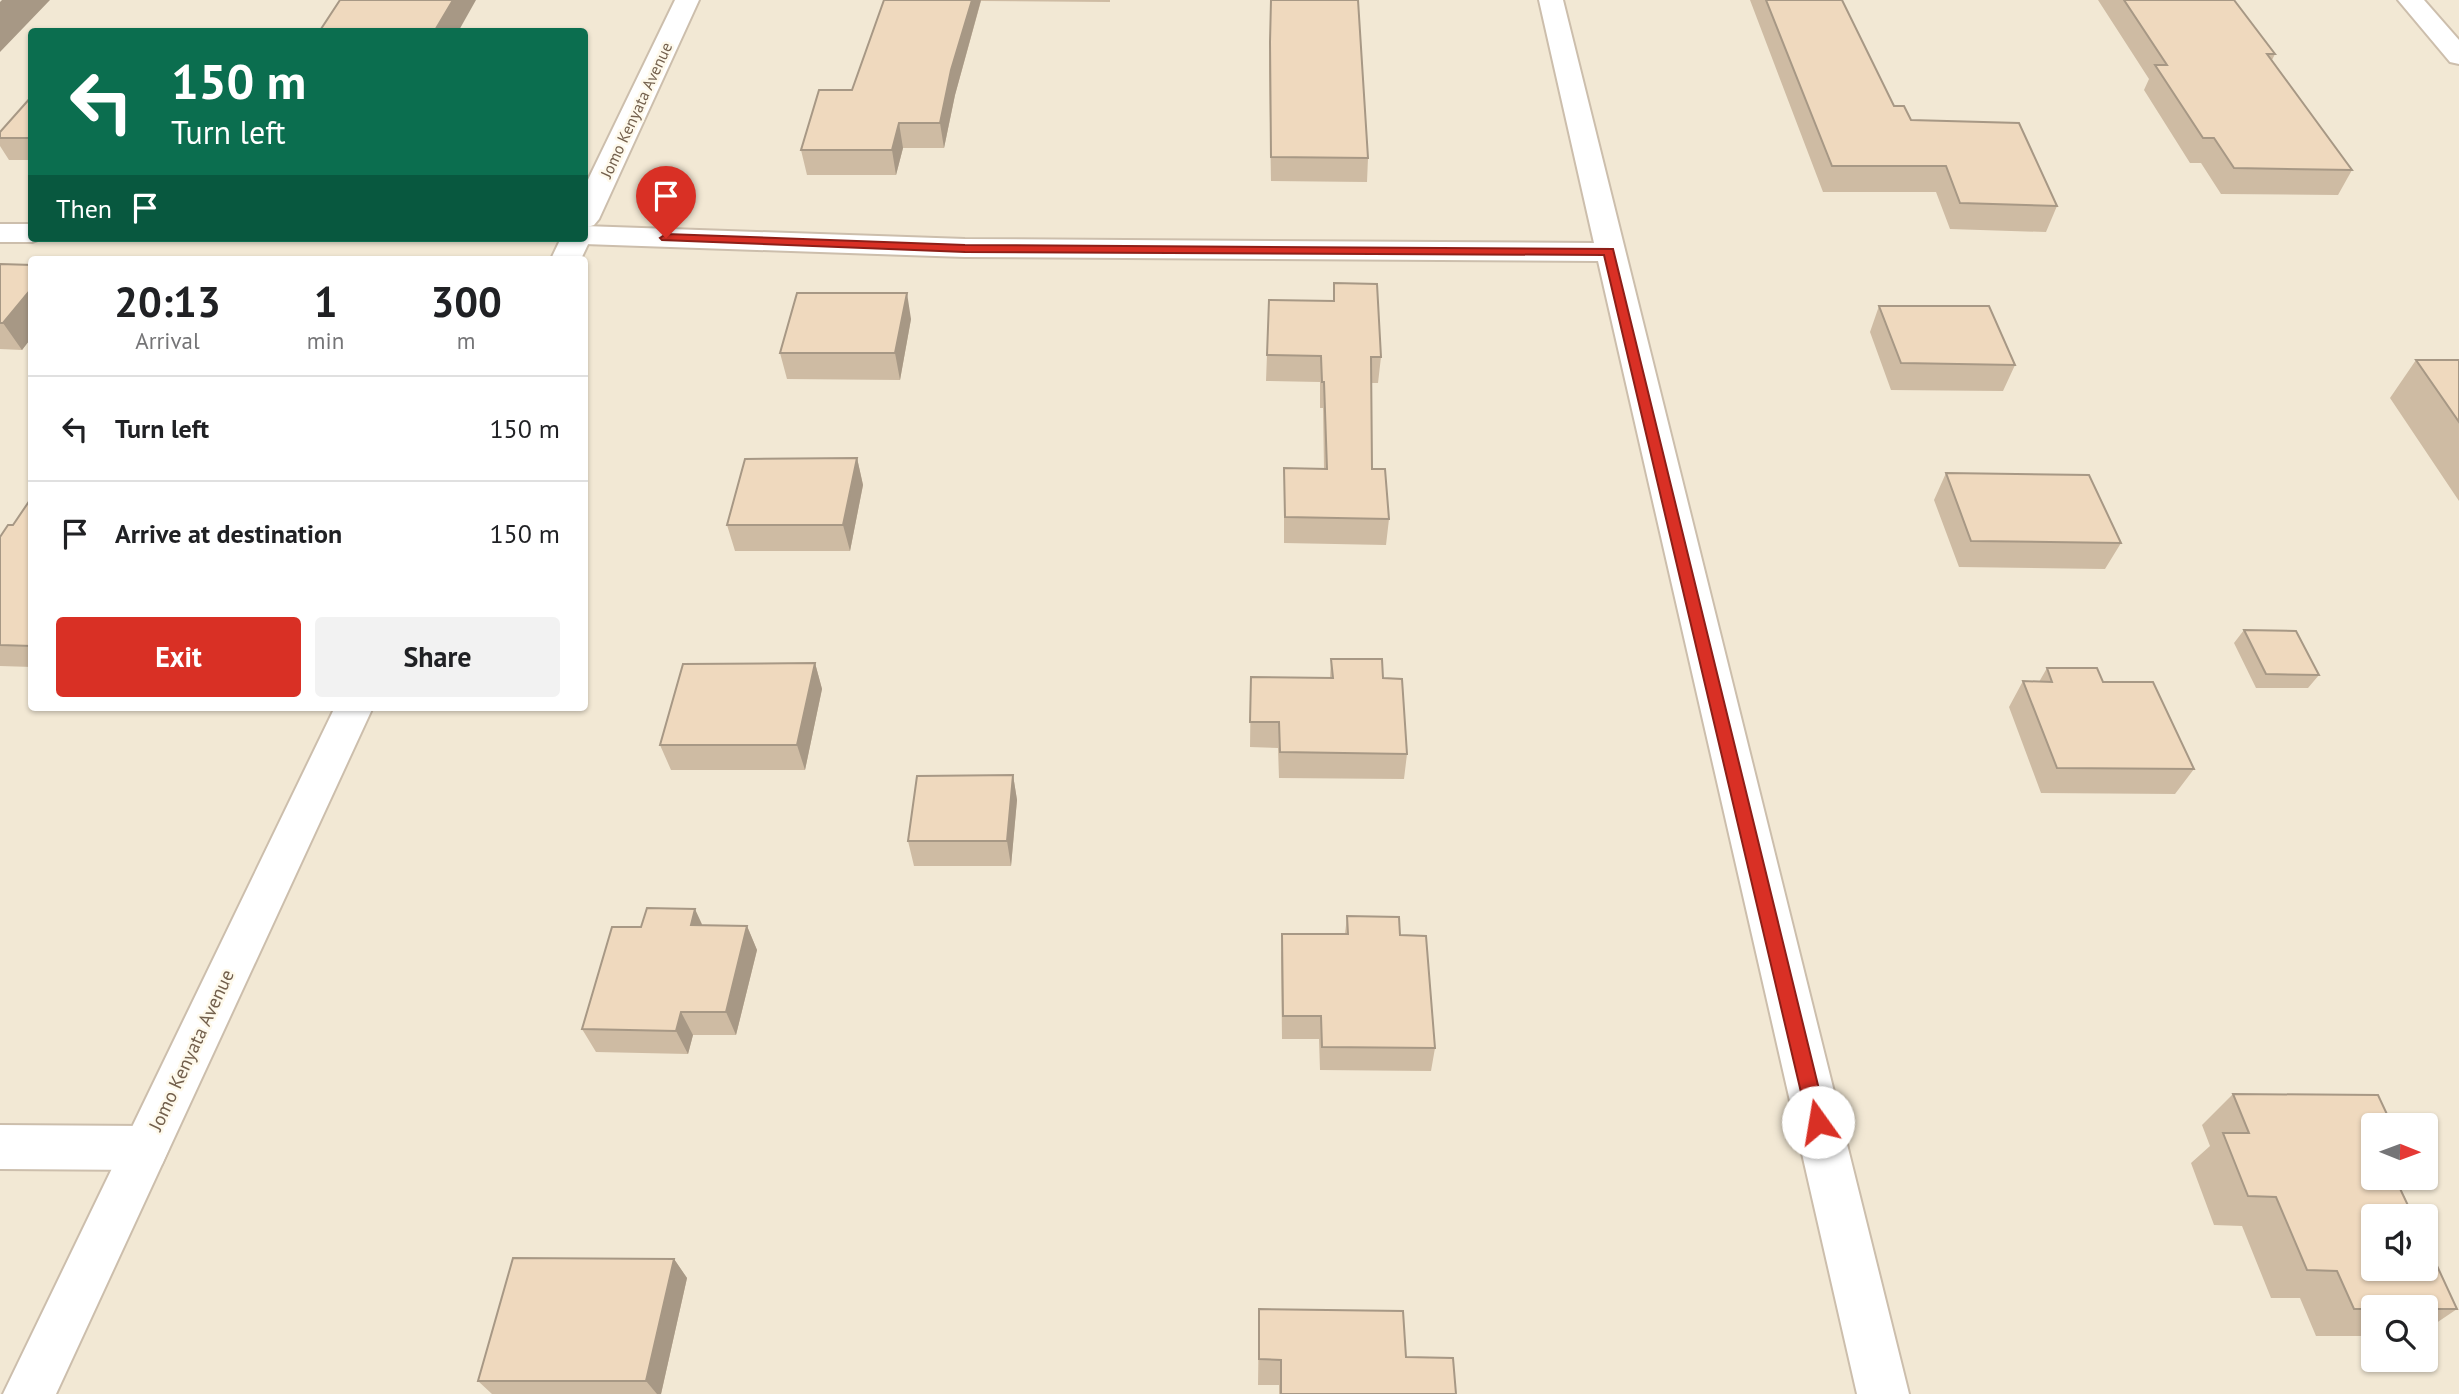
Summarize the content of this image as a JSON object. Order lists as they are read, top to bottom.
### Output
{
  "streets": {
    "street": ["Jomo Kenyata Avenue"]
  },
  "north": "right",
  "page": {
    "turn": ["150 m", "Turn left"],
    "then": "Then",
    "eta": [
      "20:13",
      "Arrival",
      "1",
      "min",
      "300",
      "m"
    ],
    "list": [
      {
        "name": "Turn left",
        "value": "150 m"
      },
      {
        "name": "Arrive at destination",
        "value": "150 m"
      }
    ],
    "buttons": ["Exit", "Share"]
  }
}
